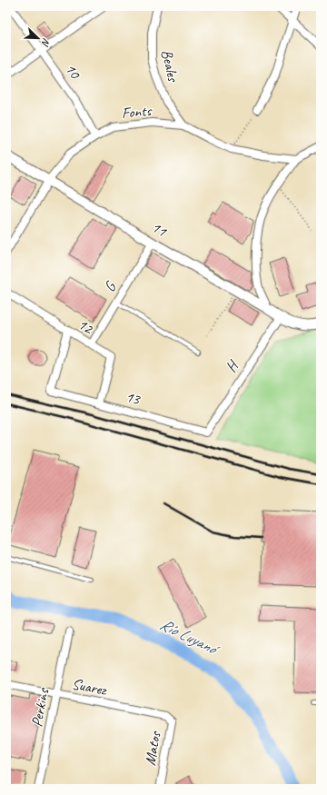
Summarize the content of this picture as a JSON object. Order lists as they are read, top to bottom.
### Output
{
  "streets": {
    "street": [
      "Beales",
      "10",
      "Fonts",
      "11",
      "G",
      "12",
      "H",
      "13",
      "Suarez",
      "Perkins",
      "Matos"
    ]
  },
  "crossings": [
    ["Beales", "Fonts"],
    ["10", "Fonts"],
    ["Fonts", "11"],
    ["11", "G"],
    ["11", "H"],
    ["G", "12"],
    ["12", "13"],
    ["H", "13"],
    ["Suarez", "Perkins"],
    ["Suarez", "Matos"]
  ],
  "water": ["Río Luyanó"],
  "north": "bottom right"
}
